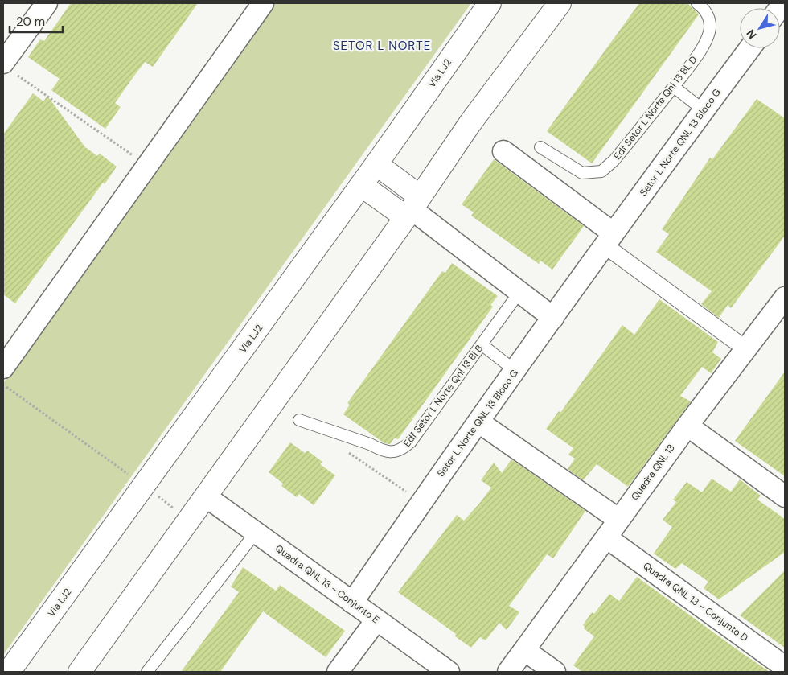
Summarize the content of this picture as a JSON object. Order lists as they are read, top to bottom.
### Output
{
  "streets": {
    "main road": ["Via LJ2"],
    "street": [
      "Setor L Norte QNL 13 Bloco G",
      "Quadra QNL 13",
      "Quadra QNL 13 - Conjunto E",
      "Quadra QNL 13 - Conjunto D"
    ],
    "lane": ["Edf Setor L Norte Qnl 13 BL D", "Edf Setor L Norte Qnl 13 Bl B"]
  },
  "crossings": [
    ["Setor L Norte QNL 13 Bloco G", "Quadra QNL 13 - Conjunto E"],
    ["Quadra QNL 13", "Quadra QNL 13 - Conjunto D"]
  ],
  "districts": ["SETOR L NORTE"],
  "scale_bar": "20 m",
  "north": "bottom left"
}
